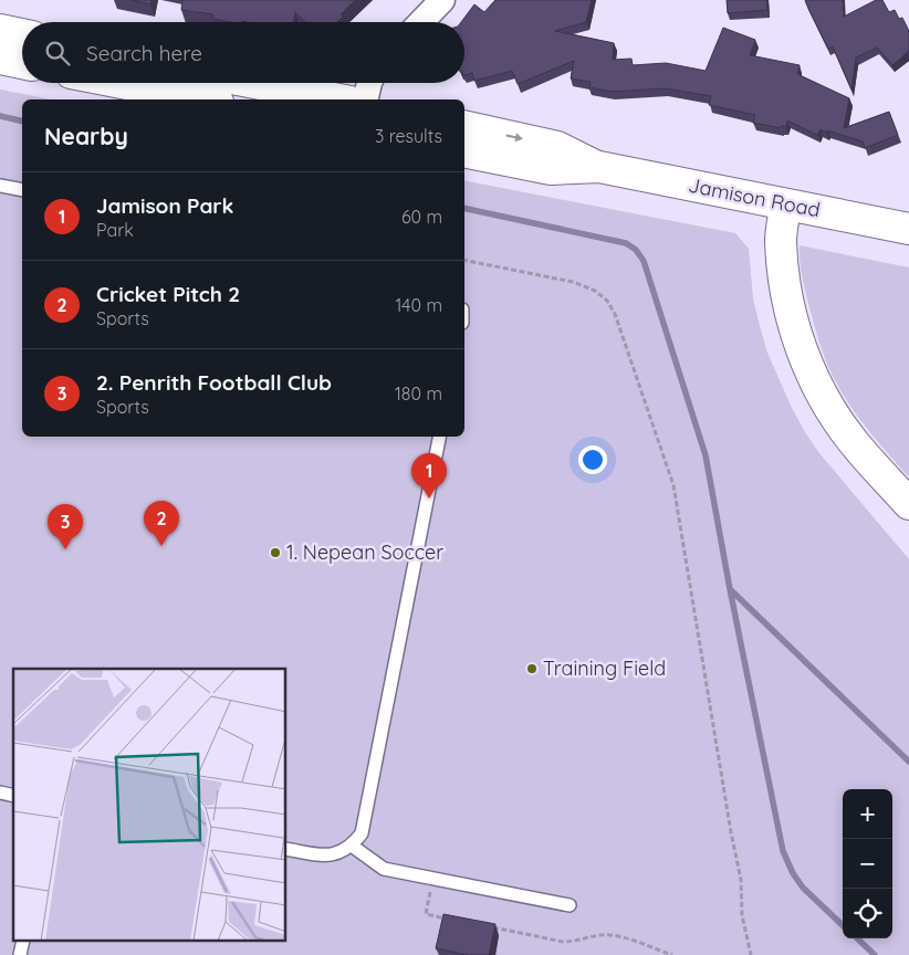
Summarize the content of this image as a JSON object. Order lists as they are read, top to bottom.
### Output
{
  "streets": {
    "main road": ["Jamison Road"]
  },
  "places": ["1. Nepean Soccer", "Training Field"],
  "page": {
    "search": "Search here",
    "heading": ["Nearby", "3 results"],
    "list": [
      {
        "mark": "1",
        "name": "Jamison Park",
        "note": "Park",
        "value": "60 m"
      },
      {
        "mark": "2",
        "name": "Cricket Pitch 2",
        "note": "Sports",
        "value": "140 m"
      },
      {
        "mark": "3",
        "name": "2. Penrith Football Club",
        "note": "Sports",
        "value": "180 m"
      }
    ],
    "pins": ["1", "2", "3"],
    "map_buttons": ["+", "−"]
  }
}
